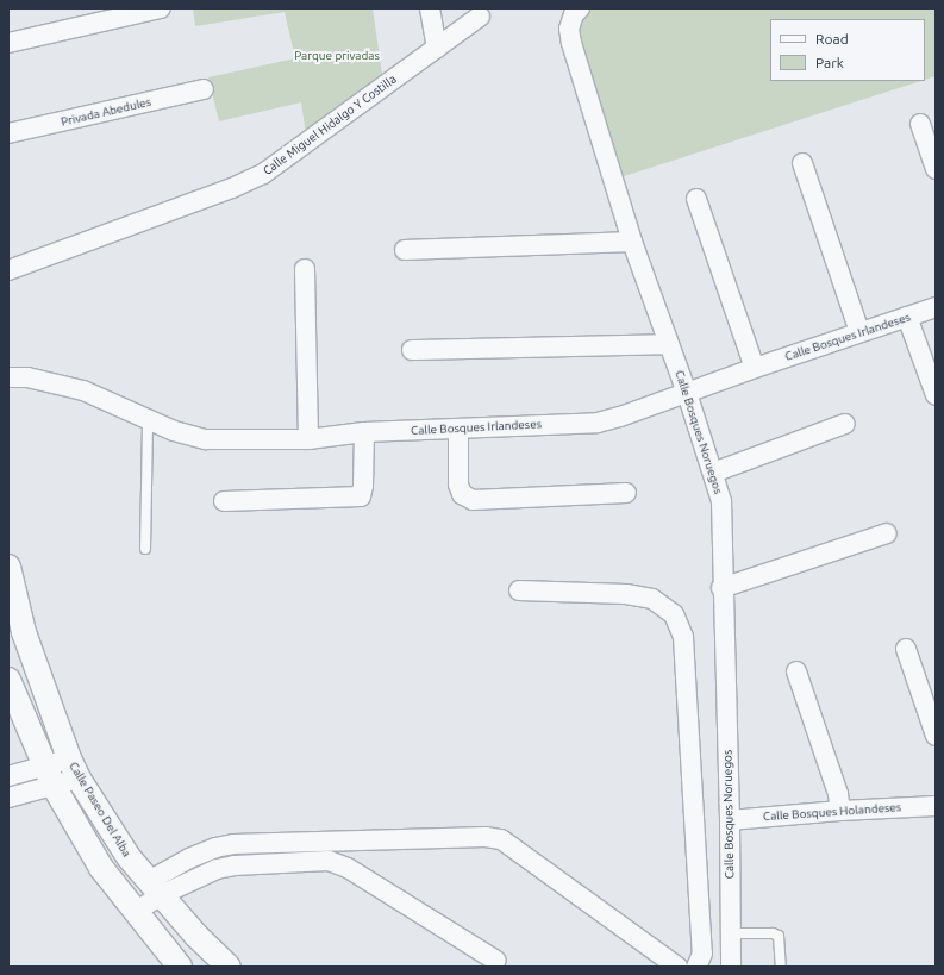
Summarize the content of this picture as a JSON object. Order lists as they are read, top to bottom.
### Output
{
  "streets": {
    "street": [
      "Privada Abedules",
      "Calle Miguel Hidalgo Y Costilla",
      "Calle Bosques Irlandeses",
      "Calle Bosques Noruegos",
      "Calle Paseo Del Alba",
      "Calle Bosques Holandeses"
    ]
  },
  "crossings": [
    ["Calle Bosques Irlandeses", "Calle Bosques Noruegos"],
    ["Calle Bosques Noruegos", "Calle Bosques Holandeses"]
  ],
  "parks": ["Parque privadas"],
  "legend": ["Road", "Park"]
}
